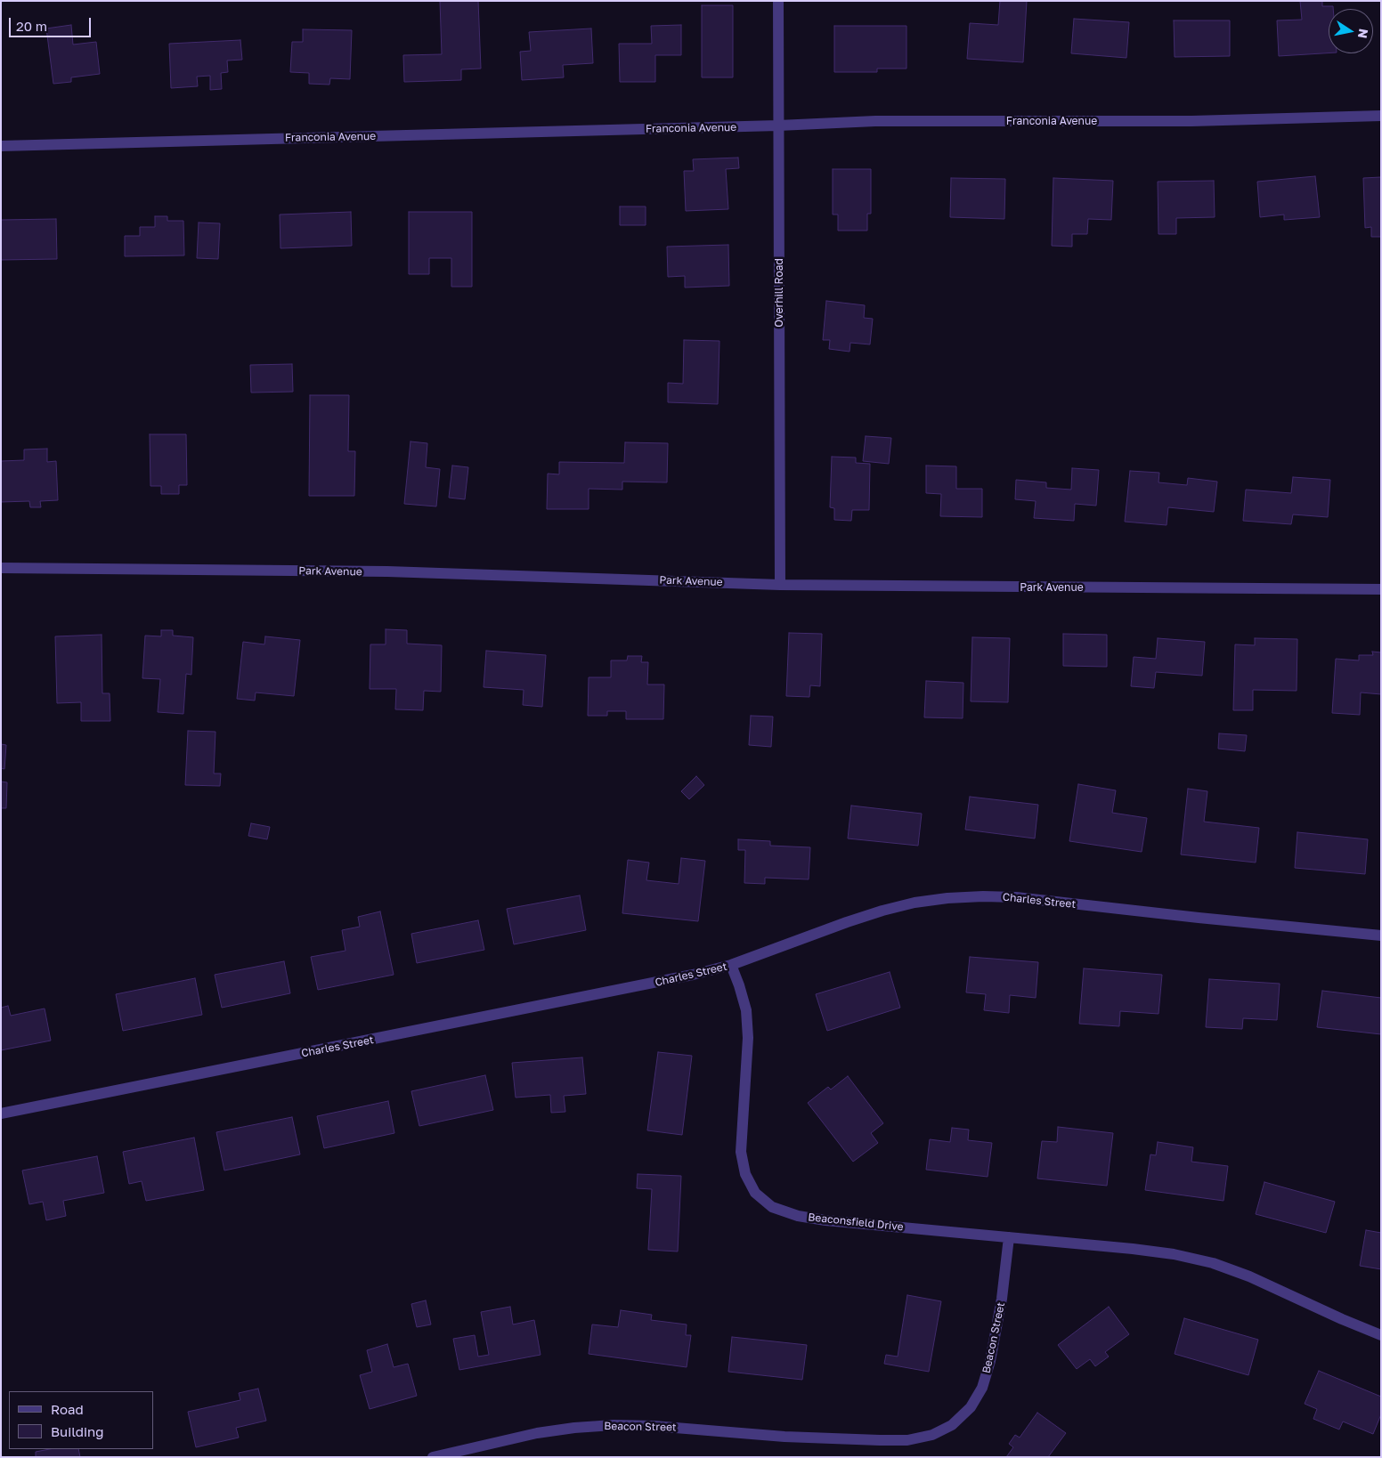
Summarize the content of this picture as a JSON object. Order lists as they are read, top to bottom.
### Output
{
  "streets": {
    "street": [
      "Franconia Avenue",
      "Overhill Road",
      "Park Avenue",
      "Charles Street",
      "Beaconsfield Drive",
      "Beacon Street"
    ]
  },
  "crossings": [
    ["Franconia Avenue", "Overhill Road"],
    ["Overhill Road", "Park Avenue"],
    ["Charles Street", "Beaconsfield Drive"],
    ["Beaconsfield Drive", "Beacon Street"]
  ],
  "legend": ["Road", "Building"],
  "scale_bar": "20 m",
  "north": "right"
}
